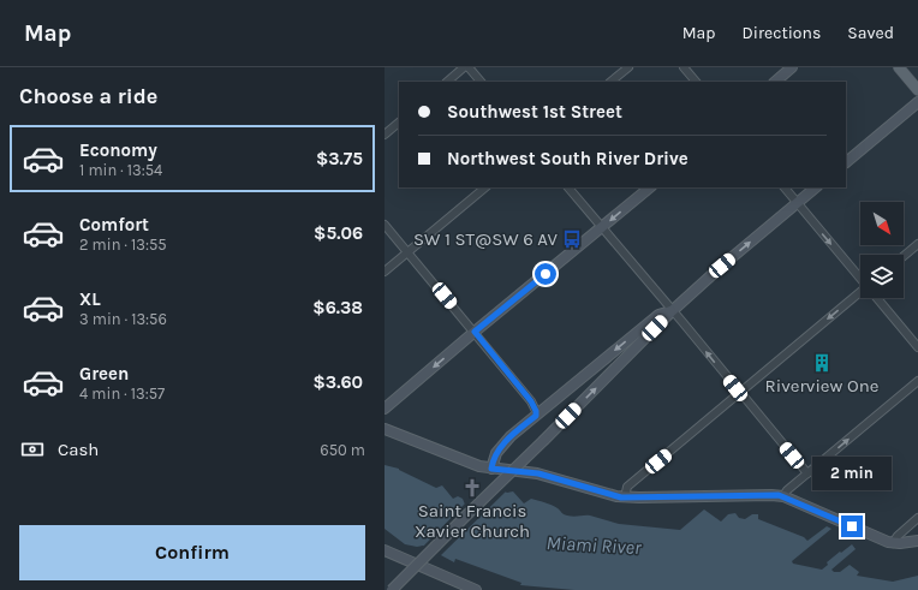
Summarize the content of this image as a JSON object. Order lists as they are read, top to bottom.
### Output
{
  "water": ["Miami River"],
  "places": {
    "bus stop": ["SW 1 ST@SW 6 AV"],
    "building": ["Riverview One"],
    "church": ["Saint Francis Xavier Church"]
  },
  "north": "bottom right",
  "page": {
    "header": "Map",
    "nav": ["Map", "Directions", "Saved"],
    "heading": "Choose a ride",
    "banner": ["Southwest 1st Street", "Northwest South River Drive"],
    "list": [
      {
        "name": "Economy",
        "note": "1 min · 13:54",
        "value": "$3.75"
      },
      {
        "name": "Comfort",
        "note": "2 min · 13:55",
        "value": "$5.06"
      },
      {
        "name": "XL",
        "note": "3 min · 13:56",
        "value": "$6.38"
      },
      {
        "name": "Green",
        "note": "4 min · 13:57",
        "value": "$3.60"
      }
    ],
    "pay": ["Cash", "650 m"],
    "bubble": "2 min",
    "buttons": "Confirm"
  }
}
